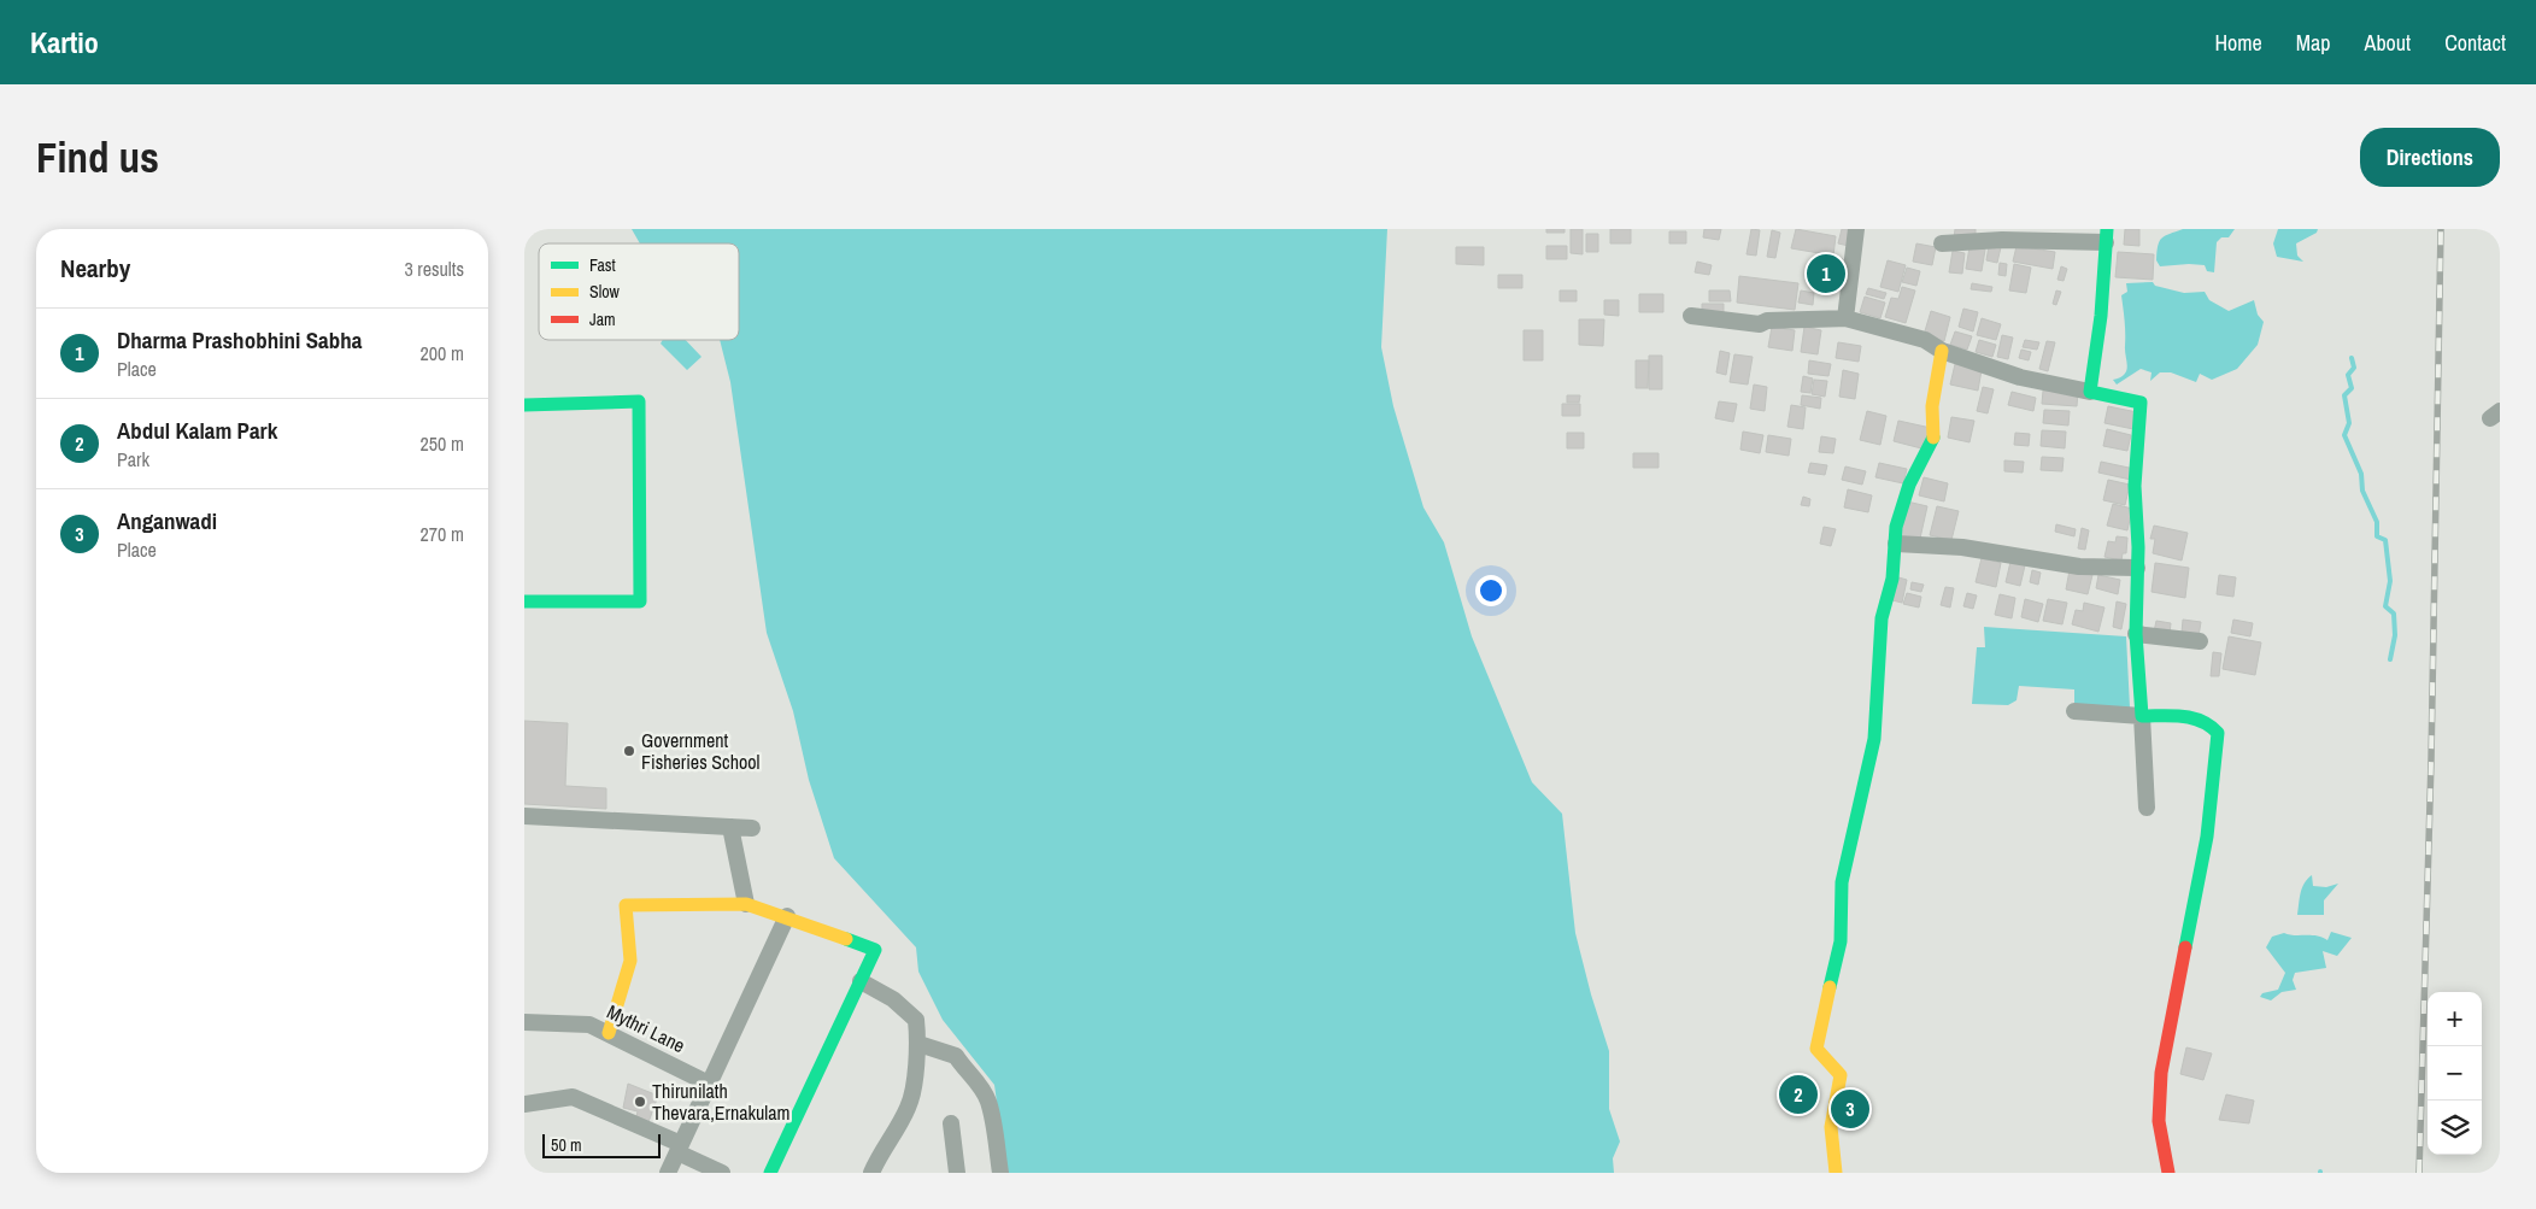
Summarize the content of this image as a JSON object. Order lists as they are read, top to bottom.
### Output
{
  "streets": {
    "street": ["Mythri Lane"]
  },
  "places": ["Government Fisheries School", "Thirunilath Thevara,Ernakulam"],
  "legend": ["Fast", "Slow", "Jam"],
  "scale_bar": "50 m",
  "page": {
    "header": "Kartio",
    "nav": [
      "Home",
      "Map",
      "About",
      "Contact"
    ],
    "buttons": "Directions",
    "title": "Find us",
    "heading": ["Nearby", "3 results"],
    "pins": ["1", "2", "3"],
    "list": [
      {
        "mark": "1",
        "name": "Dharma Prashobhini Sabha",
        "note": "Place",
        "value": "200 m"
      },
      {
        "mark": "2",
        "name": "Abdul Kalam Park",
        "note": "Park",
        "value": "250 m"
      },
      {
        "mark": "3",
        "name": "Anganwadi",
        "note": "Place",
        "value": "270 m"
      }
    ],
    "map_buttons": ["+", "−"],
    "scale": "50 m"
  }
}
